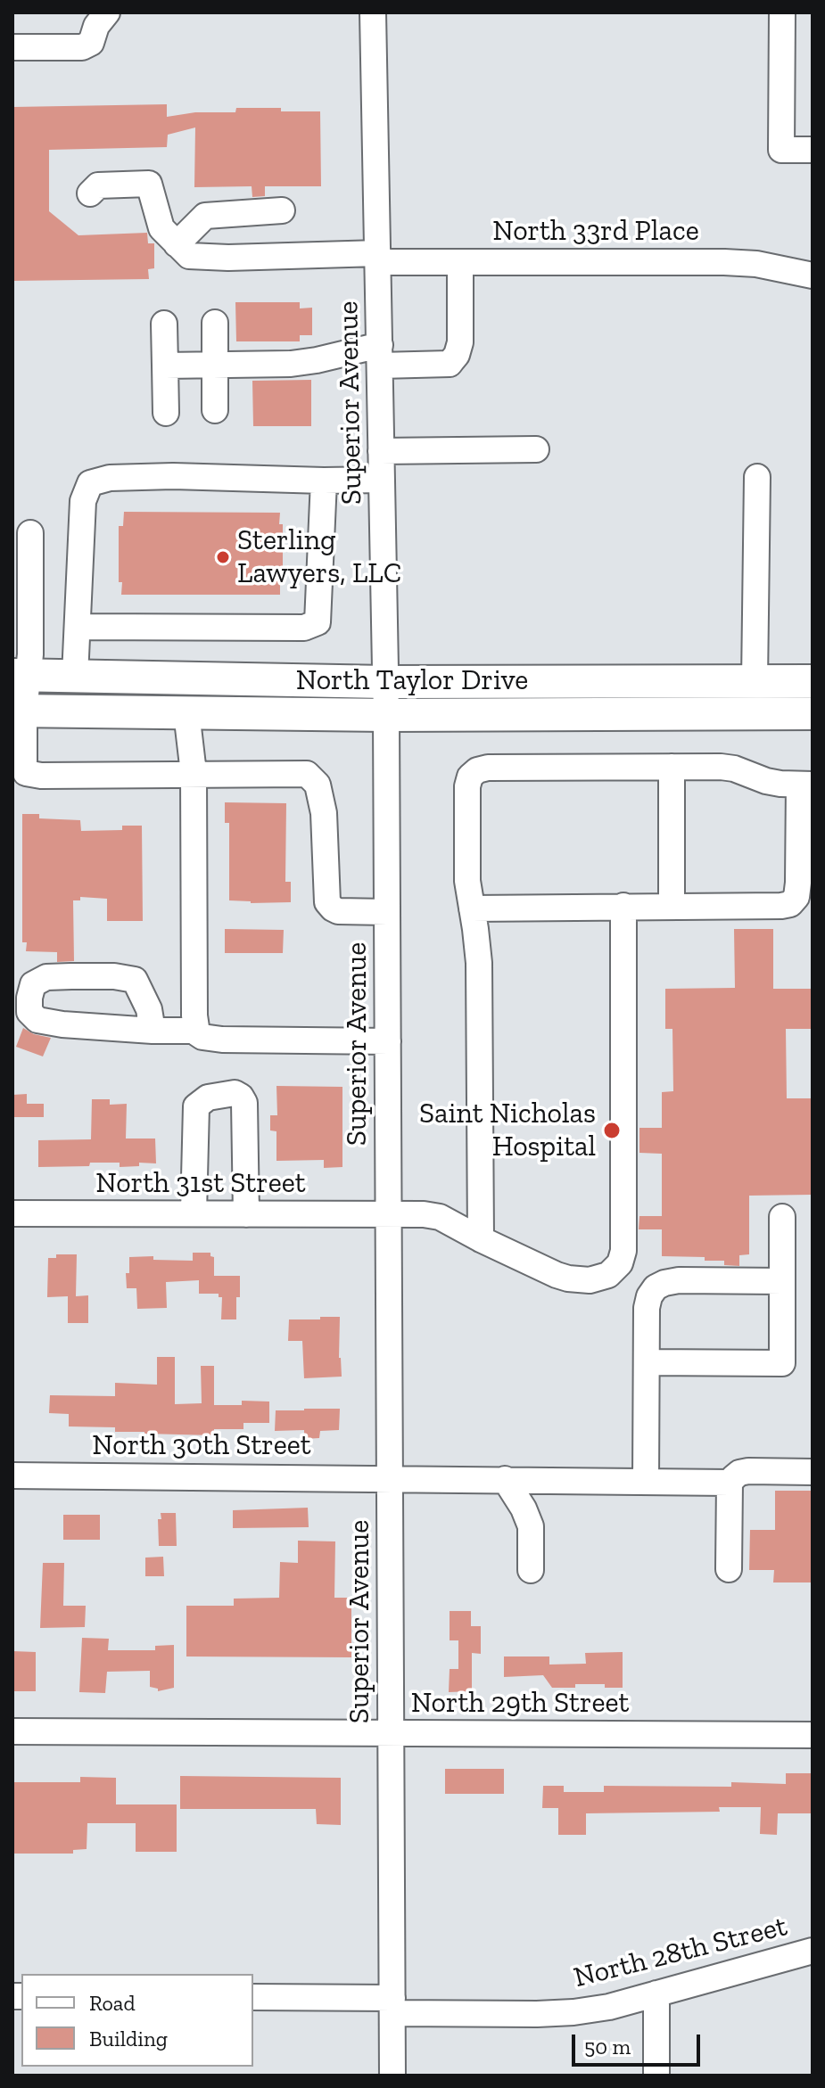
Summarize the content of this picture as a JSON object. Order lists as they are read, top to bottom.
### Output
{
  "streets": {
    "main road": ["North Taylor Drive"],
    "street": [
      "North 33rd Place",
      "Superior Avenue",
      "North 31st Street",
      "North 30th Street",
      "North 29th Street",
      "North 28th Street"
    ]
  },
  "crossings": [
    ["North 33rd Place", "Superior Avenue"],
    ["Superior Avenue", "North Taylor Drive"],
    ["Superior Avenue", "North 31st Street"],
    ["Superior Avenue", "North 30th Street"],
    ["Superior Avenue", "North 29th Street"],
    ["Superior Avenue", "North 28th Street"]
  ],
  "places": ["Sterling Lawyers, LLC", "Saint Nicholas Hospital"],
  "legend": ["Road", "Building"],
  "scale_bar": "50 m"
}
